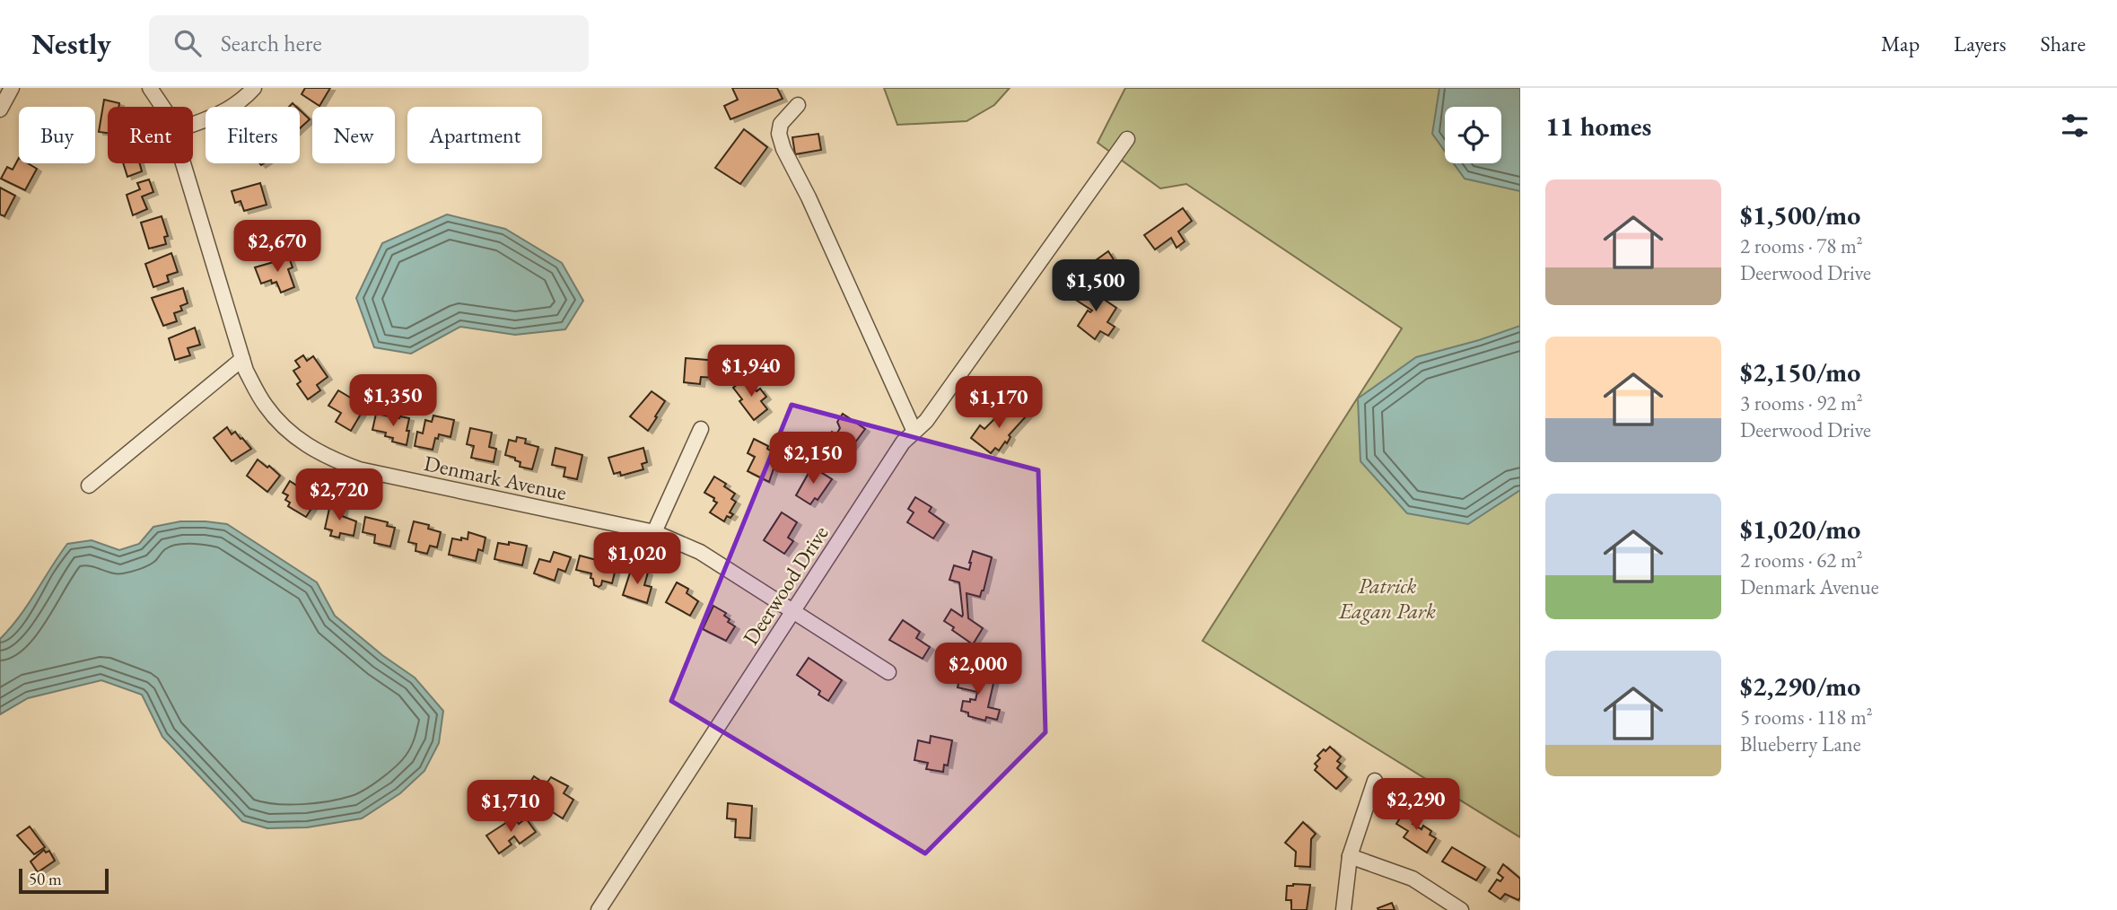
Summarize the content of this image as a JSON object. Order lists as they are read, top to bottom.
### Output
{
  "streets": {
    "street": ["Denmark Avenue", "Deerwood Drive"]
  },
  "crossings": [
    ["Denmark Avenue", "Deerwood Drive"]
  ],
  "parks": ["Patrick Eagan Park"],
  "scale_bar": "50 m",
  "page": {
    "header": "Nestly",
    "search": "Search here",
    "nav": ["Map", "Layers", "Share"],
    "heading": "11 homes",
    "chip": [
      "Buy",
      "Rent",
      "Filters",
      "New",
      "Apartment"
    ],
    "list": [
      {
        "name": "$1,500/mo",
        "note": "2 rooms · 78 m² · Deerwood Drive"
      },
      {
        "name": "$2,150/mo",
        "note": "3 rooms · 92 m² · Deerwood Drive"
      },
      {
        "name": "$1,020/mo",
        "note": "2 rooms · 62 m² · Denmark Avenue"
      },
      {
        "name": "$2,290/mo",
        "note": "5 rooms · 118 m² · Blueberry Lane"
      }
    ],
    "price": [
      "$2,670",
      "$1,500",
      "$1,940",
      "$1,350",
      "$1,170",
      "$2,150",
      "$2,720",
      "$1,020",
      "$2,000",
      "$2,290",
      "$1,710"
    ],
    "scale": "50 m"
  }
}
